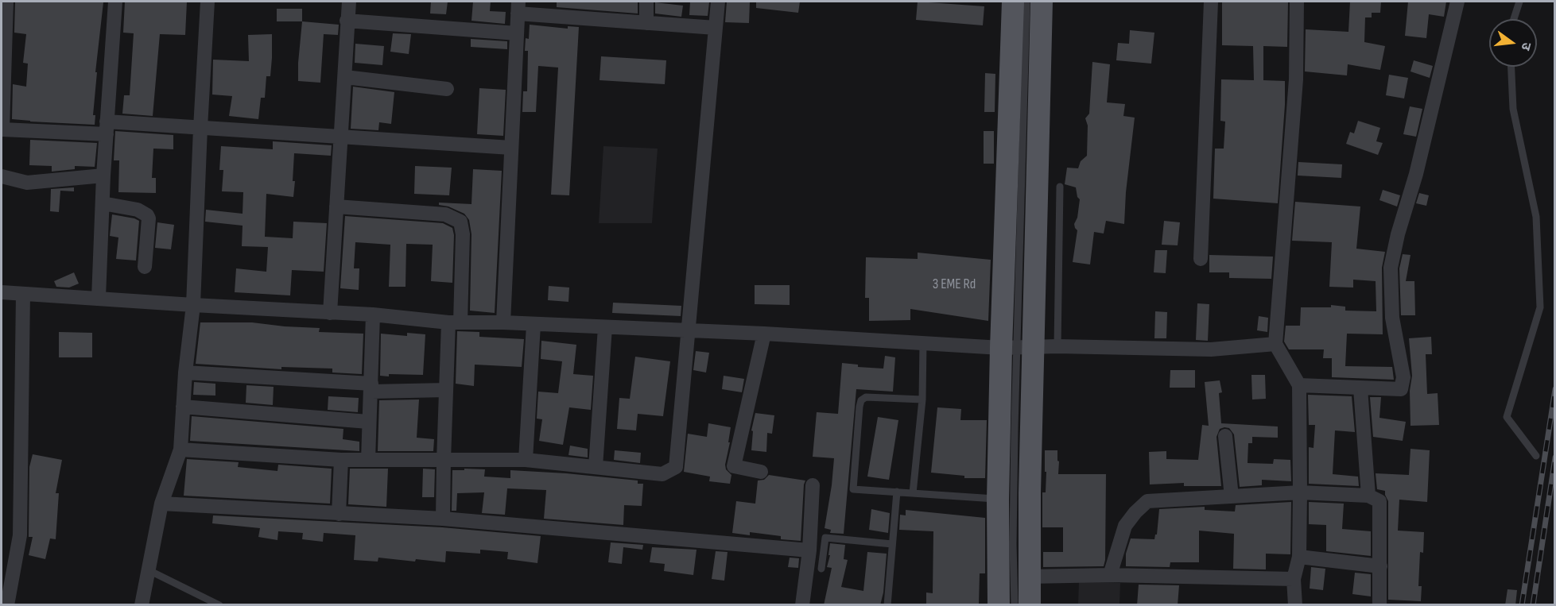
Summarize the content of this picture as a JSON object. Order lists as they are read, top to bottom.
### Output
{
  "house_numbers": ["3 EME Rd"],
  "north": "right"
}
